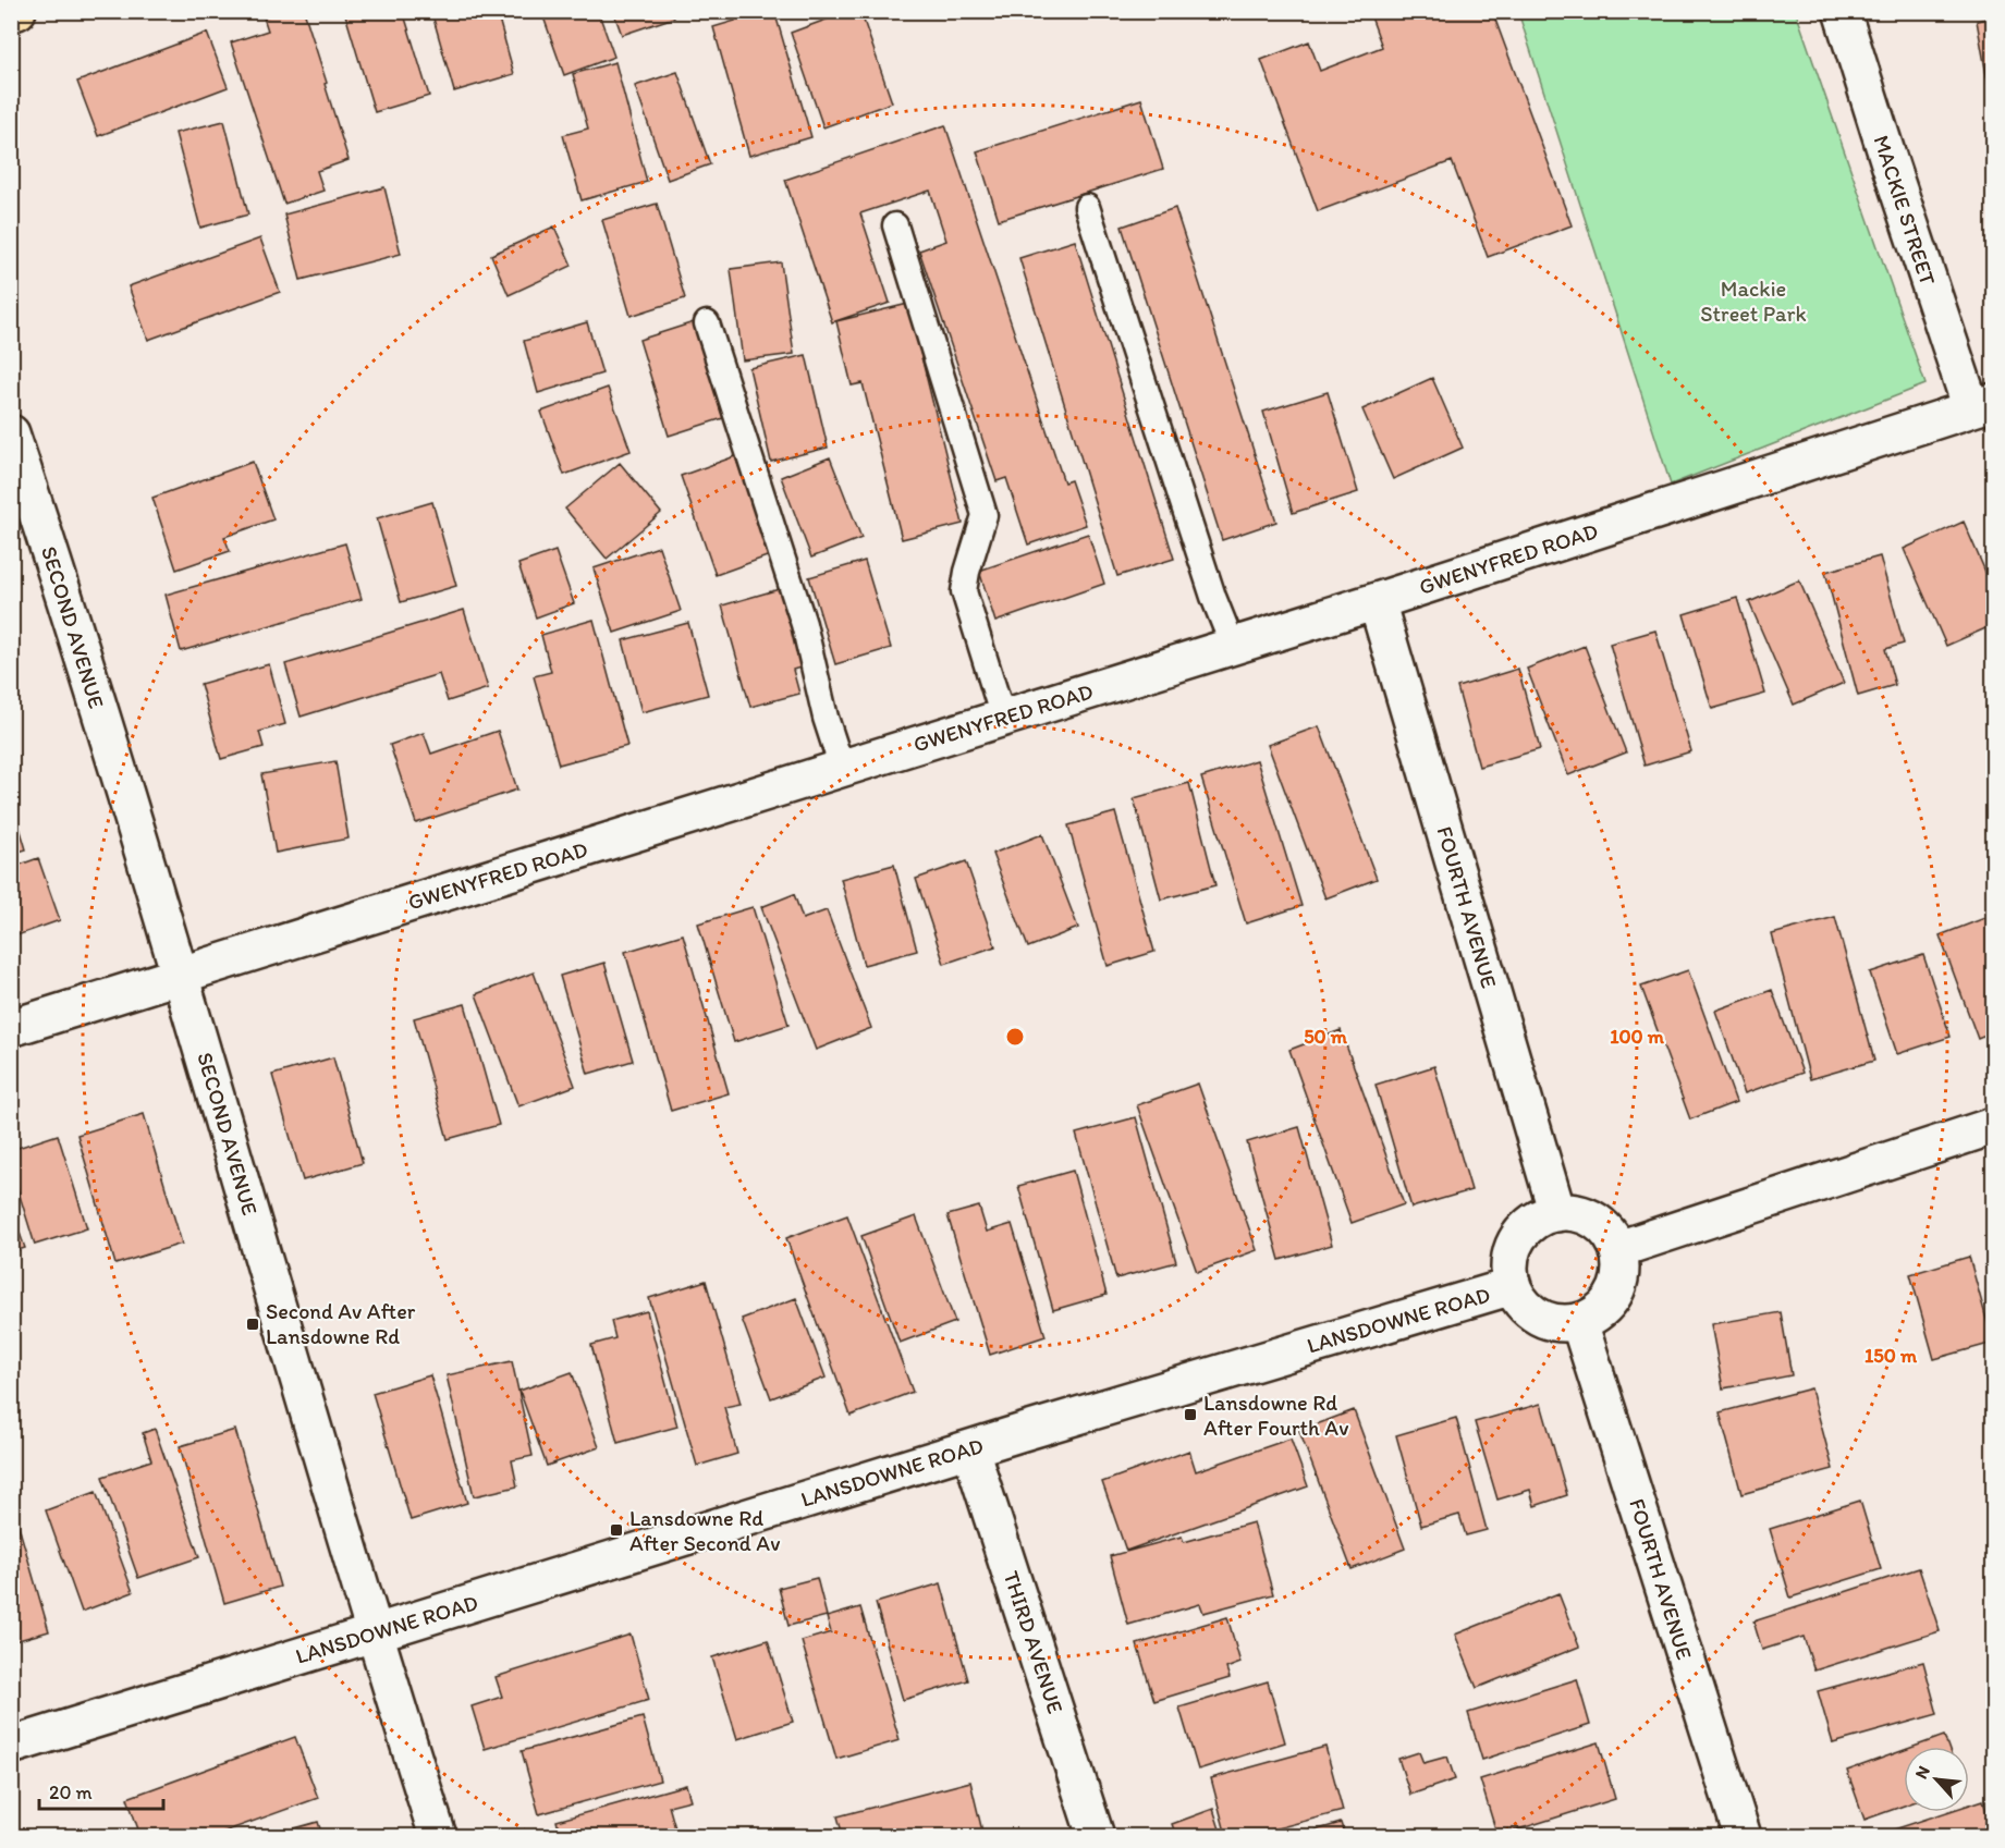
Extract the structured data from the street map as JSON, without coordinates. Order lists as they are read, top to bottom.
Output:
{
  "streets": {
    "street": [
      "MACKIE STREET",
      "GWENYFRED ROAD",
      "SECOND AVENUE",
      "FOURTH AVENUE",
      "LANSDOWNE ROAD",
      "THIRD AVENUE"
    ]
  },
  "crossings": [
    ["MACKIE STREET", "GWENYFRED ROAD"],
    ["GWENYFRED ROAD", "SECOND AVENUE"],
    ["GWENYFRED ROAD", "FOURTH AVENUE"],
    ["SECOND AVENUE", "LANSDOWNE ROAD"],
    ["FOURTH AVENUE", "LANSDOWNE ROAD"],
    ["LANSDOWNE ROAD", "THIRD AVENUE"]
  ],
  "parks": ["Mackie Street Park"],
  "places": {
    "transit": ["Second Av After Lansdowne Rd", "Lansdowne Rd After Fourth Av", "Lansdowne Rd After Second Av"]
  },
  "scale_bar": "20 m",
  "north": "top left",
  "rings": ["50 m", "100 m", "150 m"]
}
